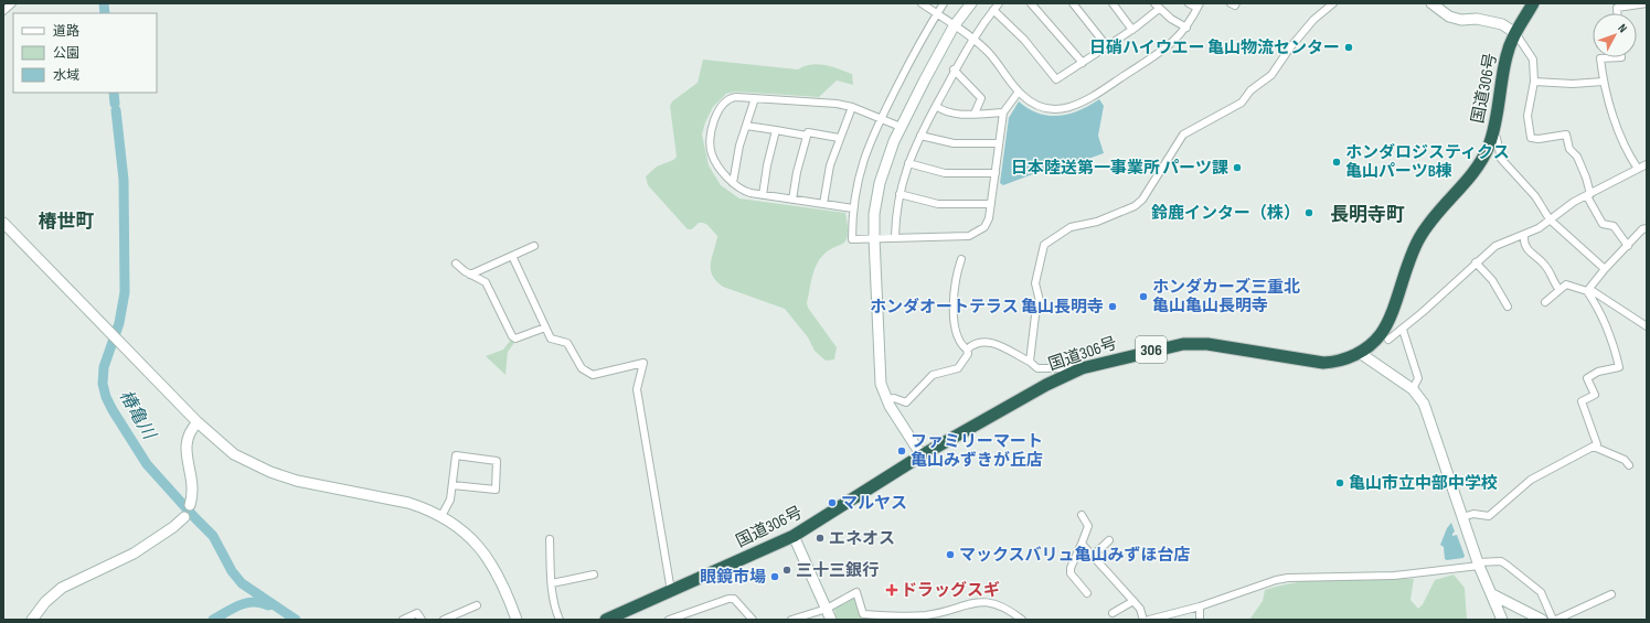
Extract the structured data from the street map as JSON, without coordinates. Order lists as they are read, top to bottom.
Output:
{
  "streets": {
    "highway": ["国道306号", "306"]
  },
  "districts": ["長明寺町", "椿世町"],
  "water": ["椿亀川"],
  "places": {
    "other": [
      "日硝ハイウエー 亀山物流センター",
      "ホンダロジスティクス 亀山パーツB棟",
      "日本陸送第一事業所 パーツ課",
      "鈴鹿インター（株）",
      "ホンダカーズ三重北 亀山亀山長明寺",
      "ホンダオートテラス 亀山長明寺",
      "ファミリーマート 亀山みずきが丘店",
      "亀山市立中部中学校",
      "マルヤス",
      "エネオス",
      "マックスバリュ亀山みずほ台店",
      "三十三銀行",
      "眼鏡市場"
    ],
    "health": ["ドラッグスギ"]
  },
  "legend": ["道路", "公園", "水域"],
  "north": "top right"
}
